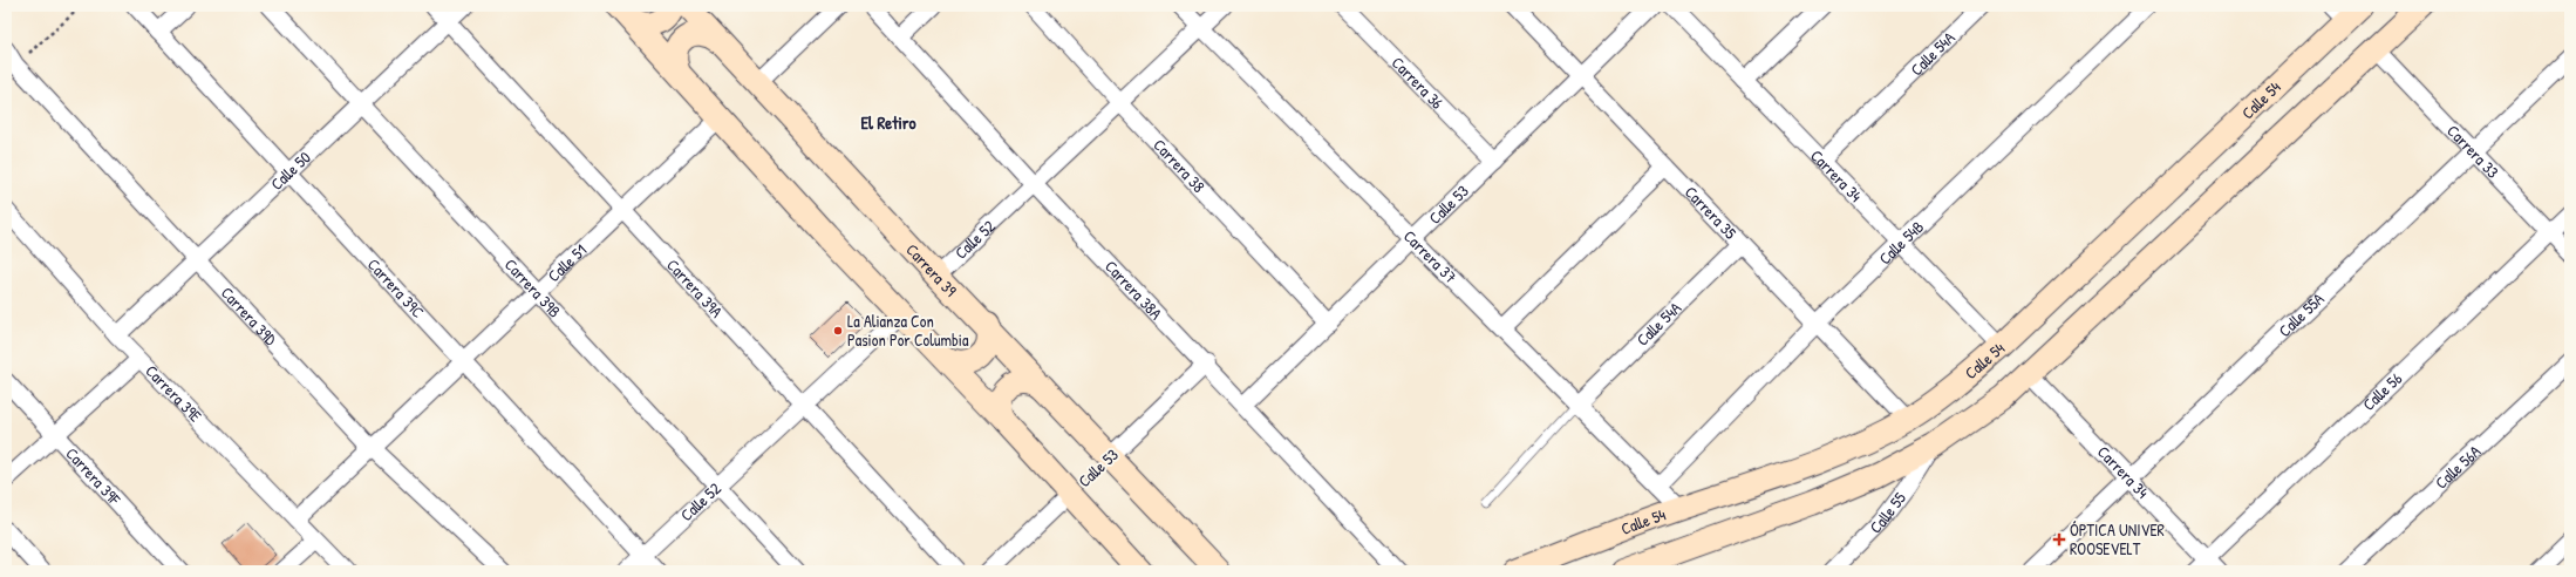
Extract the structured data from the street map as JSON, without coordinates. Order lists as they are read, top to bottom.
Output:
{
  "streets": {
    "main road": ["Calle 54", "Carrera 39"],
    "street": [
      "Calle 54A",
      "Carrera 36",
      "Carrera 33",
      "Carrera 38",
      "Calle 50",
      "Carrera 34",
      "Calle 53",
      "Carrera 35",
      "Calle 52",
      "Calle 54B",
      "Carrera 37",
      "Calle 51",
      "Carrera 39C",
      "Carrera 39B",
      "Carrera 39A",
      "Carrera 38A",
      "Carrera 39D",
      "Calle 55A",
      "Calle 56",
      "Carrera 39E",
      "Calle 56A",
      "Carrera 39F",
      "Calle 55"
    ]
  },
  "crossings": [
    ["Calle 54A", "Carrera 34"],
    ["Calle 54A", "Carrera 35"],
    ["Calle 54A", "Carrera 37"],
    ["Carrera 36", "Calle 53"],
    ["Calle 54", "Carrera 34"],
    ["Calle 54", "Carrera 35"],
    ["Calle 54", "Carrera 37"],
    ["Carrera 33", "Calle 55A"],
    ["Carrera 33", "Calle 56"],
    ["Carrera 38", "Calle 53"],
    ["Carrera 38", "Calle 52"],
    ["Calle 50", "Carrera 39C"],
    ["Calle 50", "Carrera 39B"],
    ["Calle 50", "Carrera 39A"],
    ["Calle 50", "Carrera 39D"],
    ["Calle 50", "Carrera 39E"],
    ["Carrera 34", "Calle 54B"],
    ["Carrera 34", "Calle 55A"],
    ["Carrera 34", "Calle 56"],
    ["Calle 53", "Carrera 35"],
    ["Calle 53", "Carrera 37"],
    ["Calle 53", "Carrera 39"],
    ["Calle 53", "Carrera 38A"],
    ["Carrera 35", "Calle 54B"],
    ["Calle 52", "Carrera 37"],
    ["Calle 52", "Carrera 39"],
    ["Calle 52", "Carrera 39C"],
    ["Calle 52", "Carrera 39B"],
    ["Calle 52", "Carrera 39A"],
    ["Calle 52", "Carrera 38A"],
    ["Calle 54B", "Carrera 37"],
    ["Calle 51", "Carrera 39C"],
    ["Calle 51", "Carrera 39B"],
    ["Calle 51", "Carrera 39A"],
    ["Calle 51", "Carrera 39D"],
    ["Calle 51", "Carrera 39E"]
  ],
  "districts": ["El Retiro"],
  "places": {
    "other": ["La Alianza Con Pasion Por Columbia"],
    "health": ["ÓPTICA UNIVER ROOSEVELT"]
  }
}
